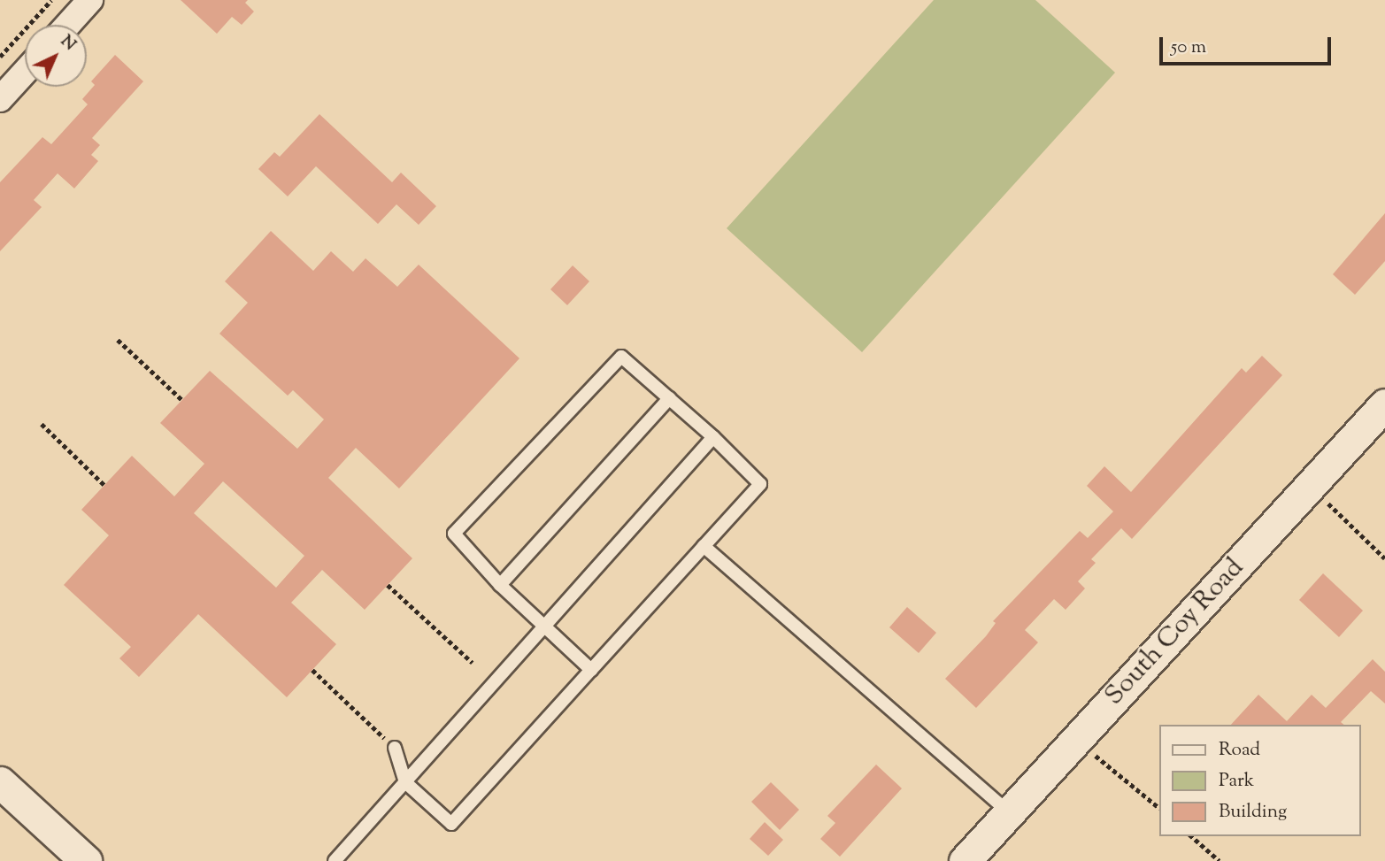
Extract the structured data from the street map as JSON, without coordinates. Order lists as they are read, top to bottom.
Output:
{
  "streets": {
    "street": ["South Coy Road"]
  },
  "legend": ["Road", "Park", "Building"],
  "scale_bar": "50 m",
  "north": "top right"
}
